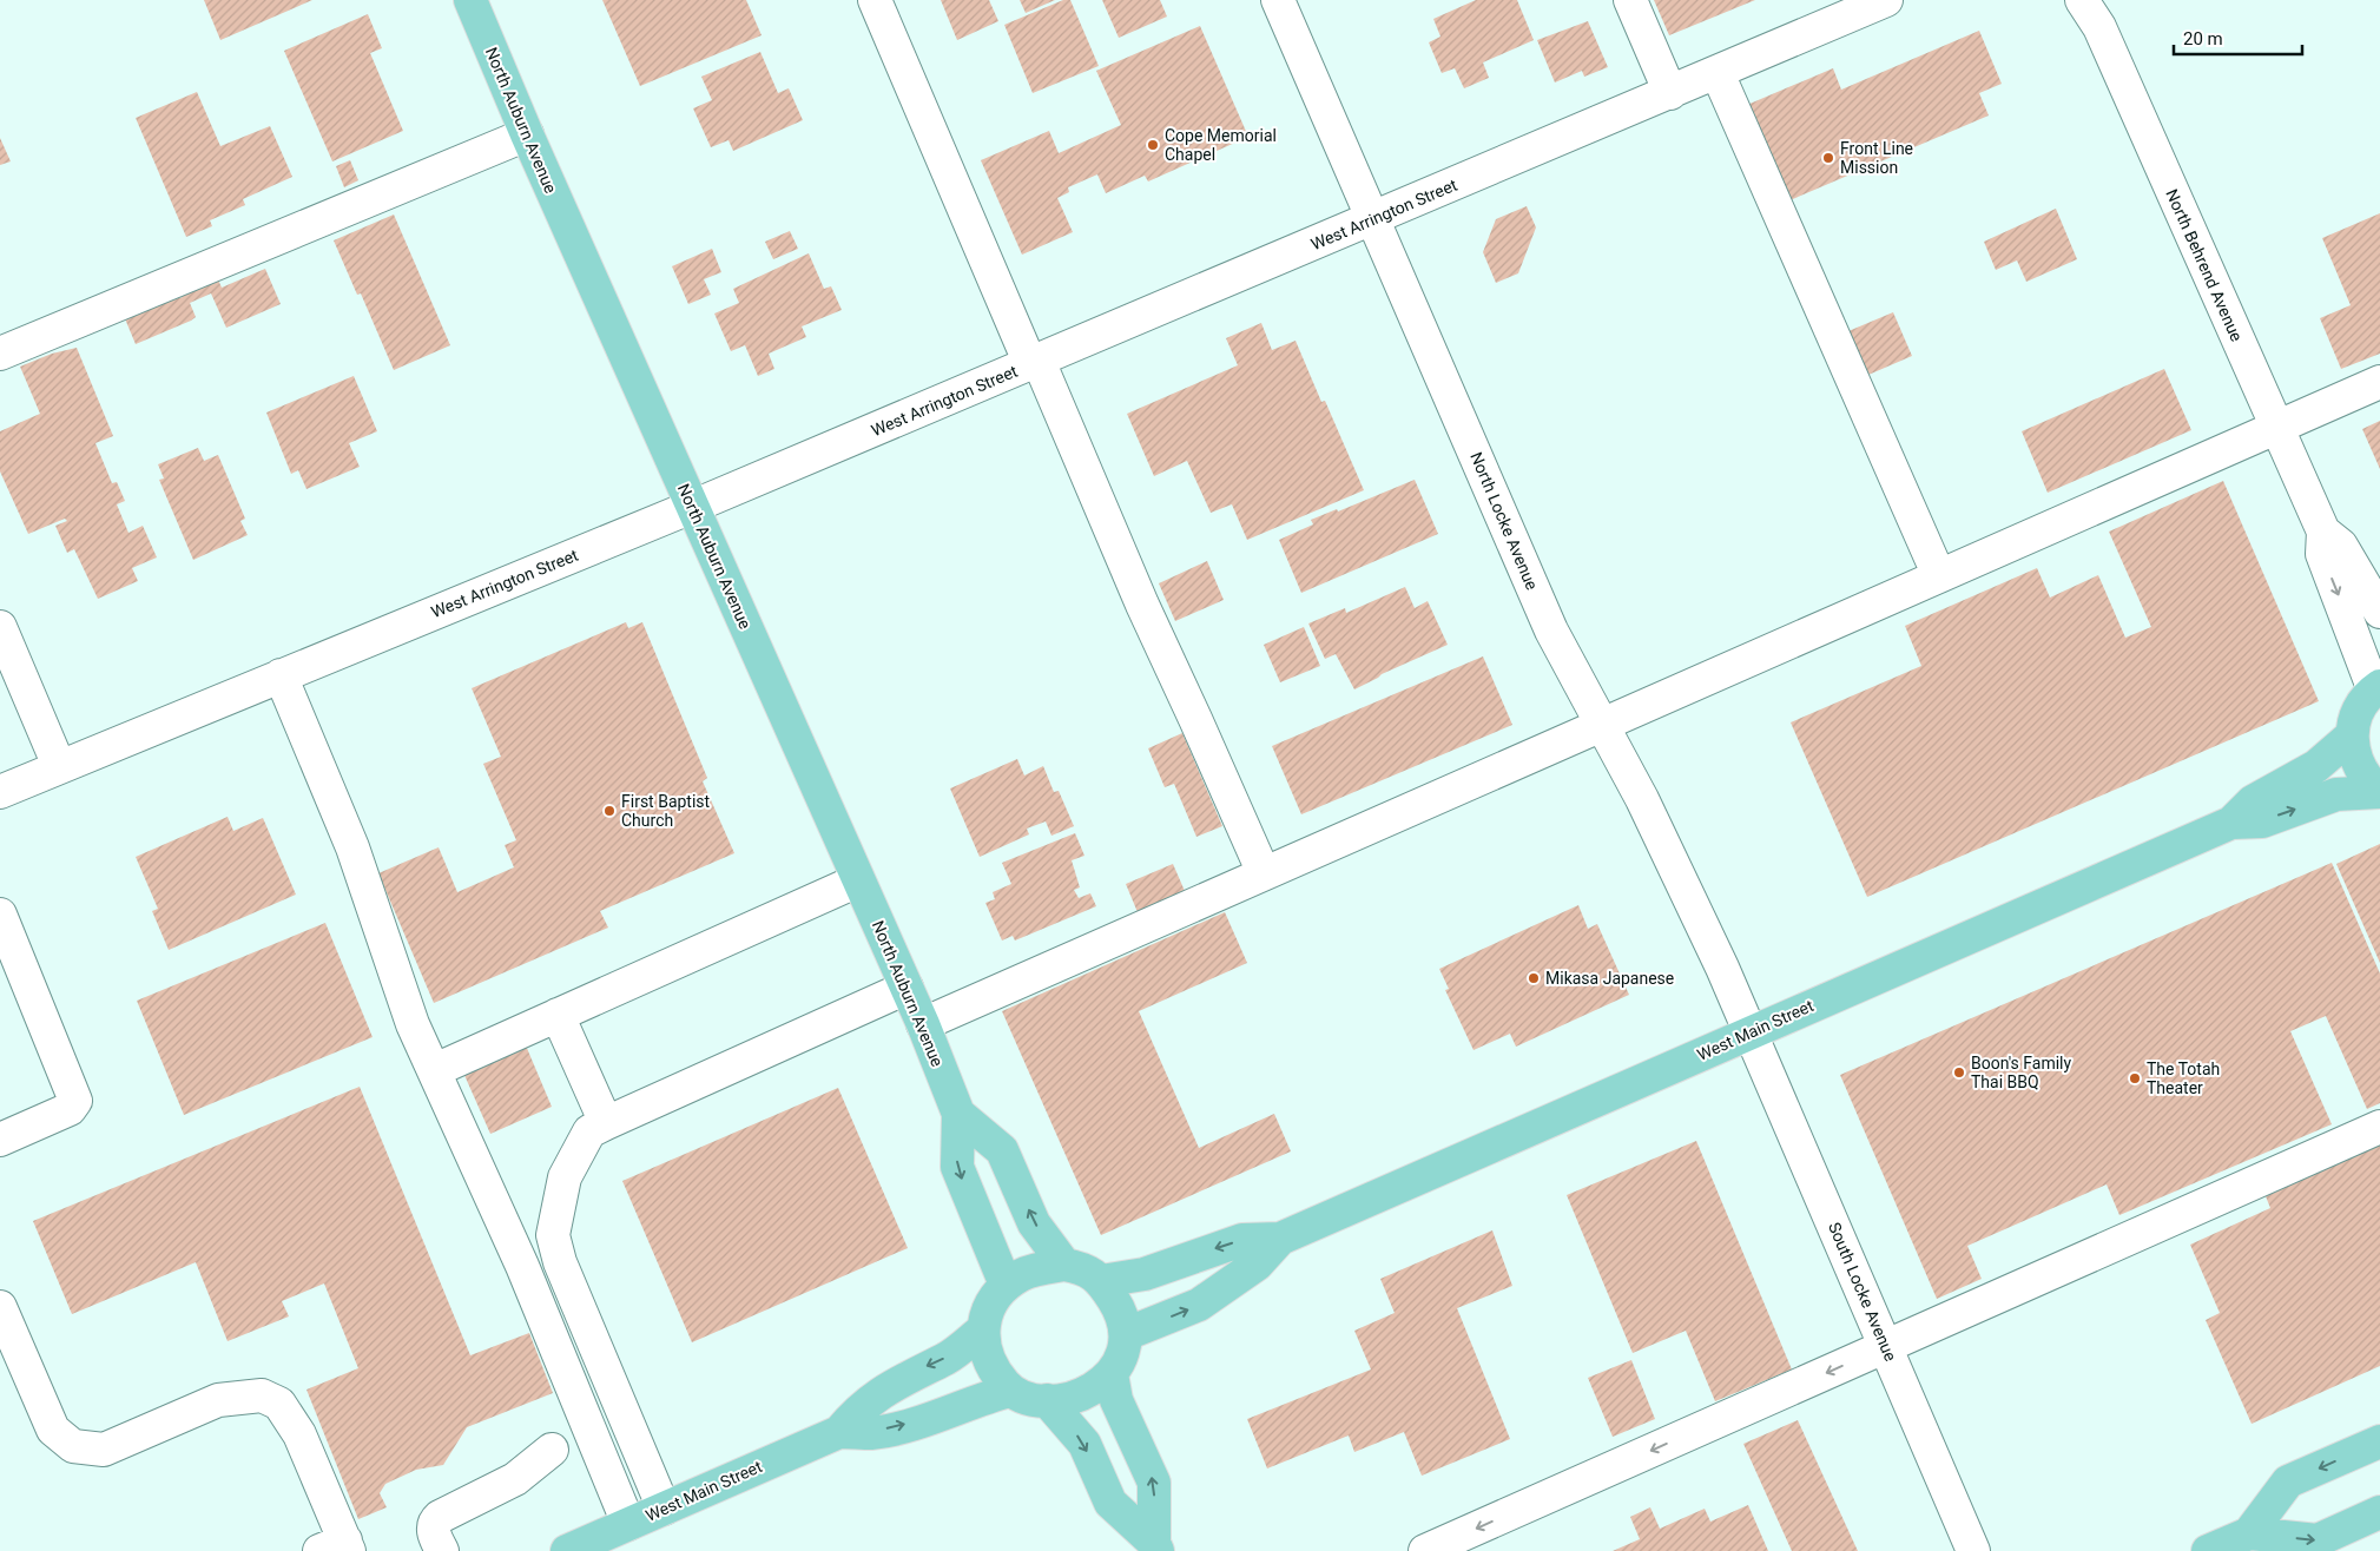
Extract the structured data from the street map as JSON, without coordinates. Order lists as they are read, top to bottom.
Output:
{
  "streets": {
    "main road": ["North Auburn Avenue", "West Main Street"],
    "street": [
      "West Arrington Street",
      "North Behrend Avenue",
      "North Locke Avenue",
      "South Locke Avenue"
    ]
  },
  "crossings": [
    ["North Auburn Avenue", "West Arrington Street"],
    ["North Auburn Avenue", "West Main Street"],
    ["West Arrington Street", "North Locke Avenue"],
    ["North Locke Avenue", "West Main Street"],
    ["North Locke Avenue", "South Locke Avenue"],
    ["West Main Street", "South Locke Avenue"]
  ],
  "places": [
    "Cope Memorial Chapel",
    "Front Line Mission",
    "First Baptist Church",
    "Mikasa Japanese",
    "Boon's Family Thai BBQ",
    "The Totah Theater"
  ],
  "scale_bar": "20 m"
}
